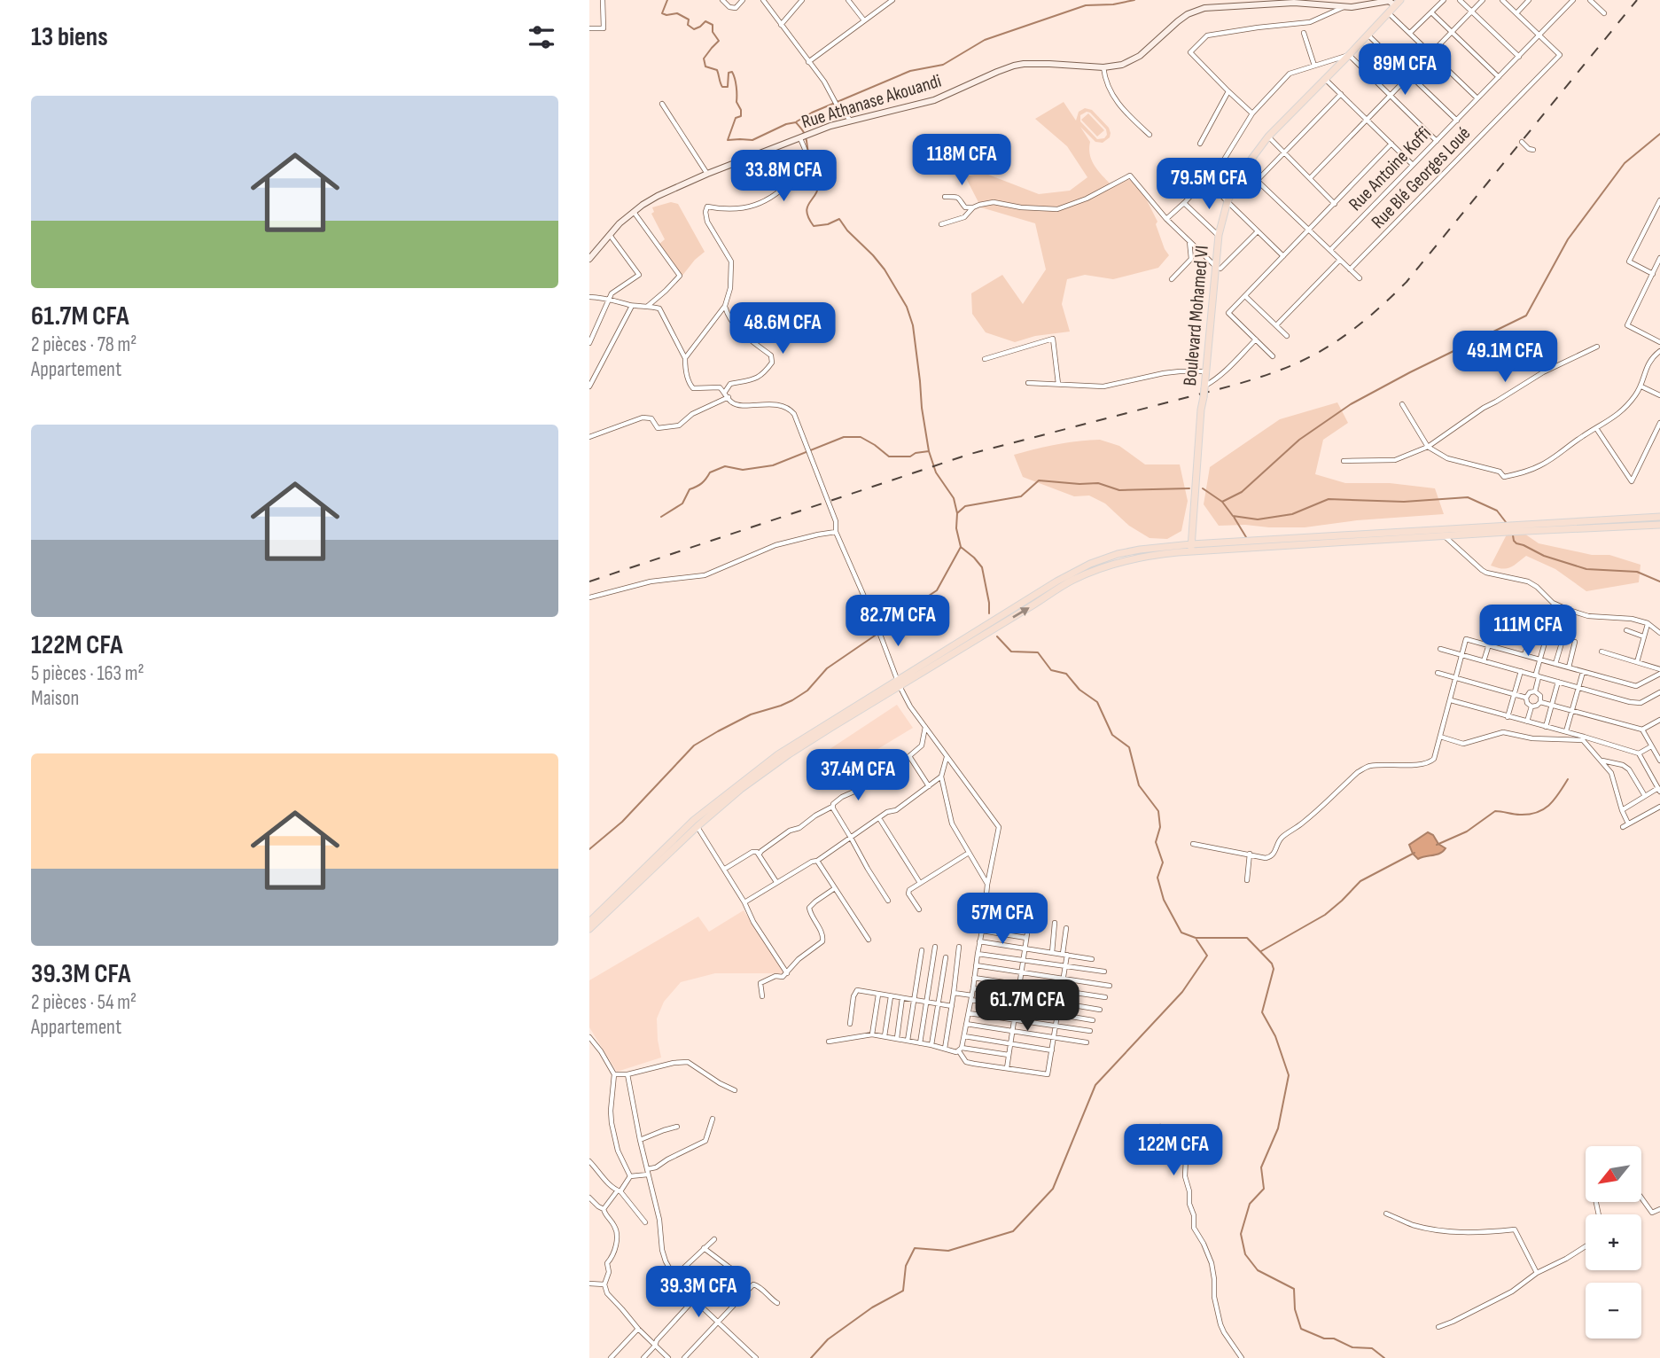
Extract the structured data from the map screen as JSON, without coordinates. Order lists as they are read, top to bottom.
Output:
{
  "streets": {
    "main road": ["Boulevard Mohamed VI"],
    "street": ["Rue Athanase Akouandi", "Rue Antoine Koffi", "Rue Blé Georges Loué"]
  },
  "crossings": [
    ["Rue Athanase Akouandi", "Boulevard Mohamed VI"],
    ["Rue Antoine Koffi", "Rue Blé Georges Loué"]
  ],
  "north": "bottom left",
  "page": {
    "heading": "13 biens",
    "price": [
      "89M CFA",
      "118M CFA",
      "33.8M CFA",
      "79.5M CFA",
      "48.6M CFA",
      "49.1M CFA",
      "82.7M CFA",
      "111M CFA",
      "37.4M CFA",
      "57M CFA",
      "61.7M CFA",
      "122M CFA",
      "39.3M CFA"
    ],
    "list": [
      {
        "name": "61.7M CFA",
        "note": "2 pièces · 78 m² · Appartement"
      },
      {
        "name": "122M CFA",
        "note": "5 pièces · 163 m² · Maison"
      },
      {
        "name": "39.3M CFA",
        "note": "2 pièces · 54 m² · Appartement"
      }
    ],
    "map_buttons": ["+", "−"]
  }
}
